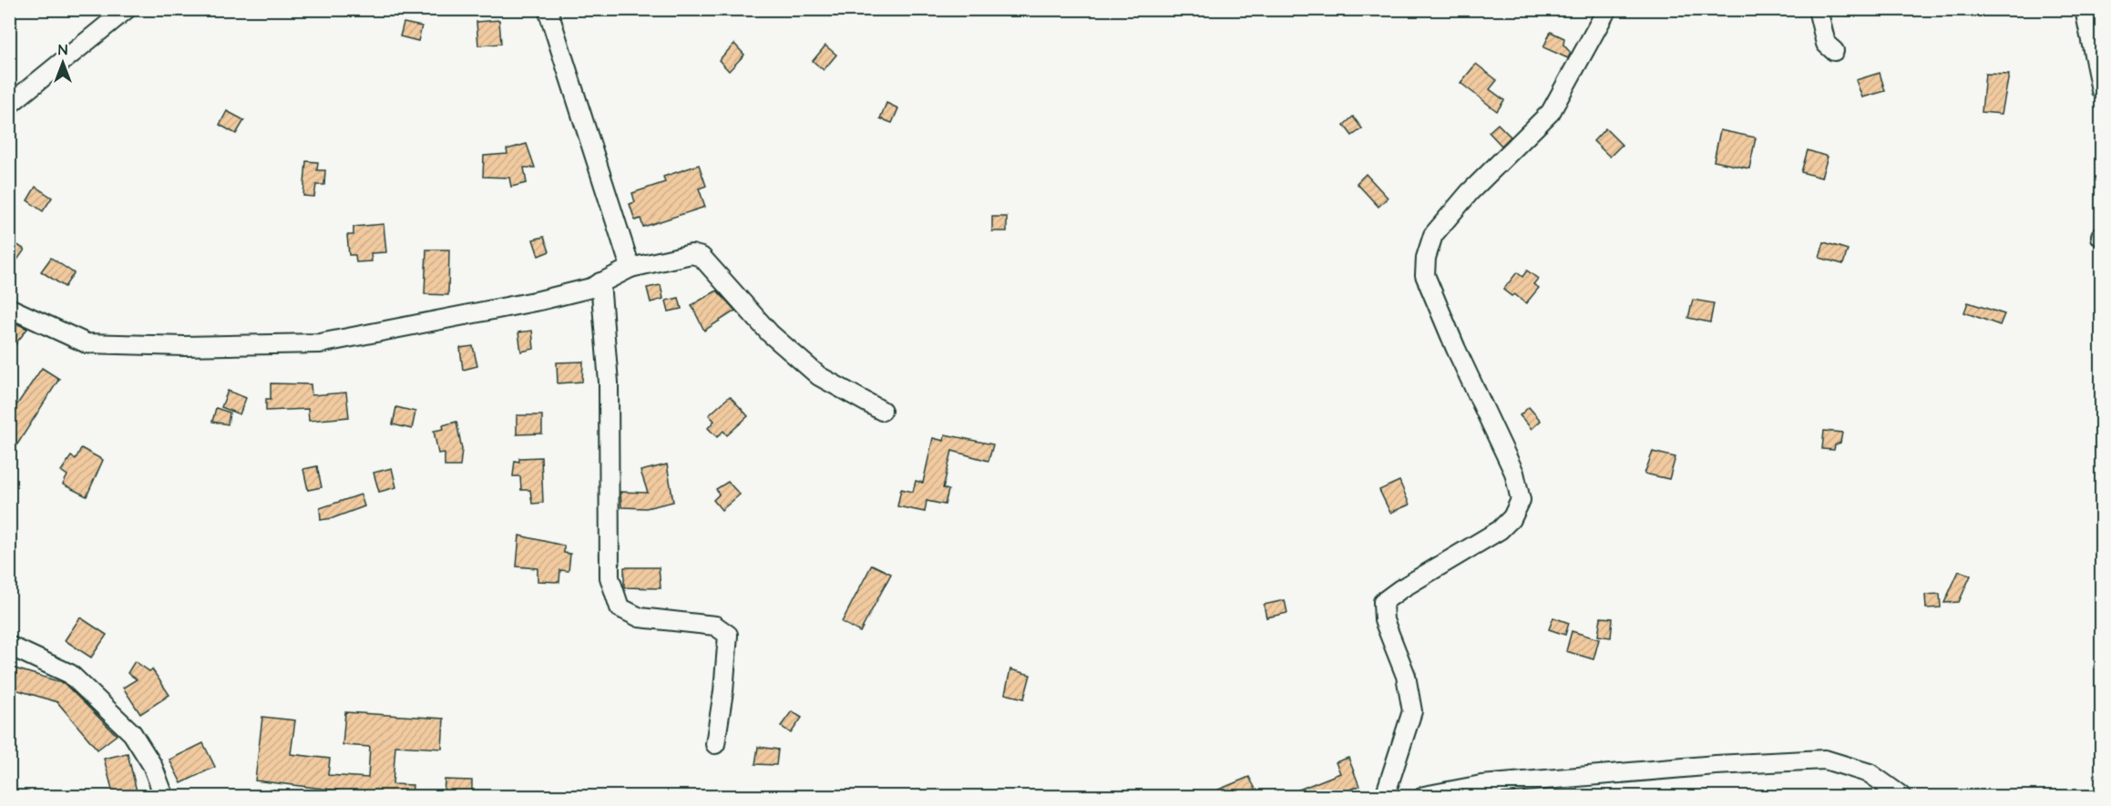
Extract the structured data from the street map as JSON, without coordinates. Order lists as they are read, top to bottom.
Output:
{
  "north": "top"
}
